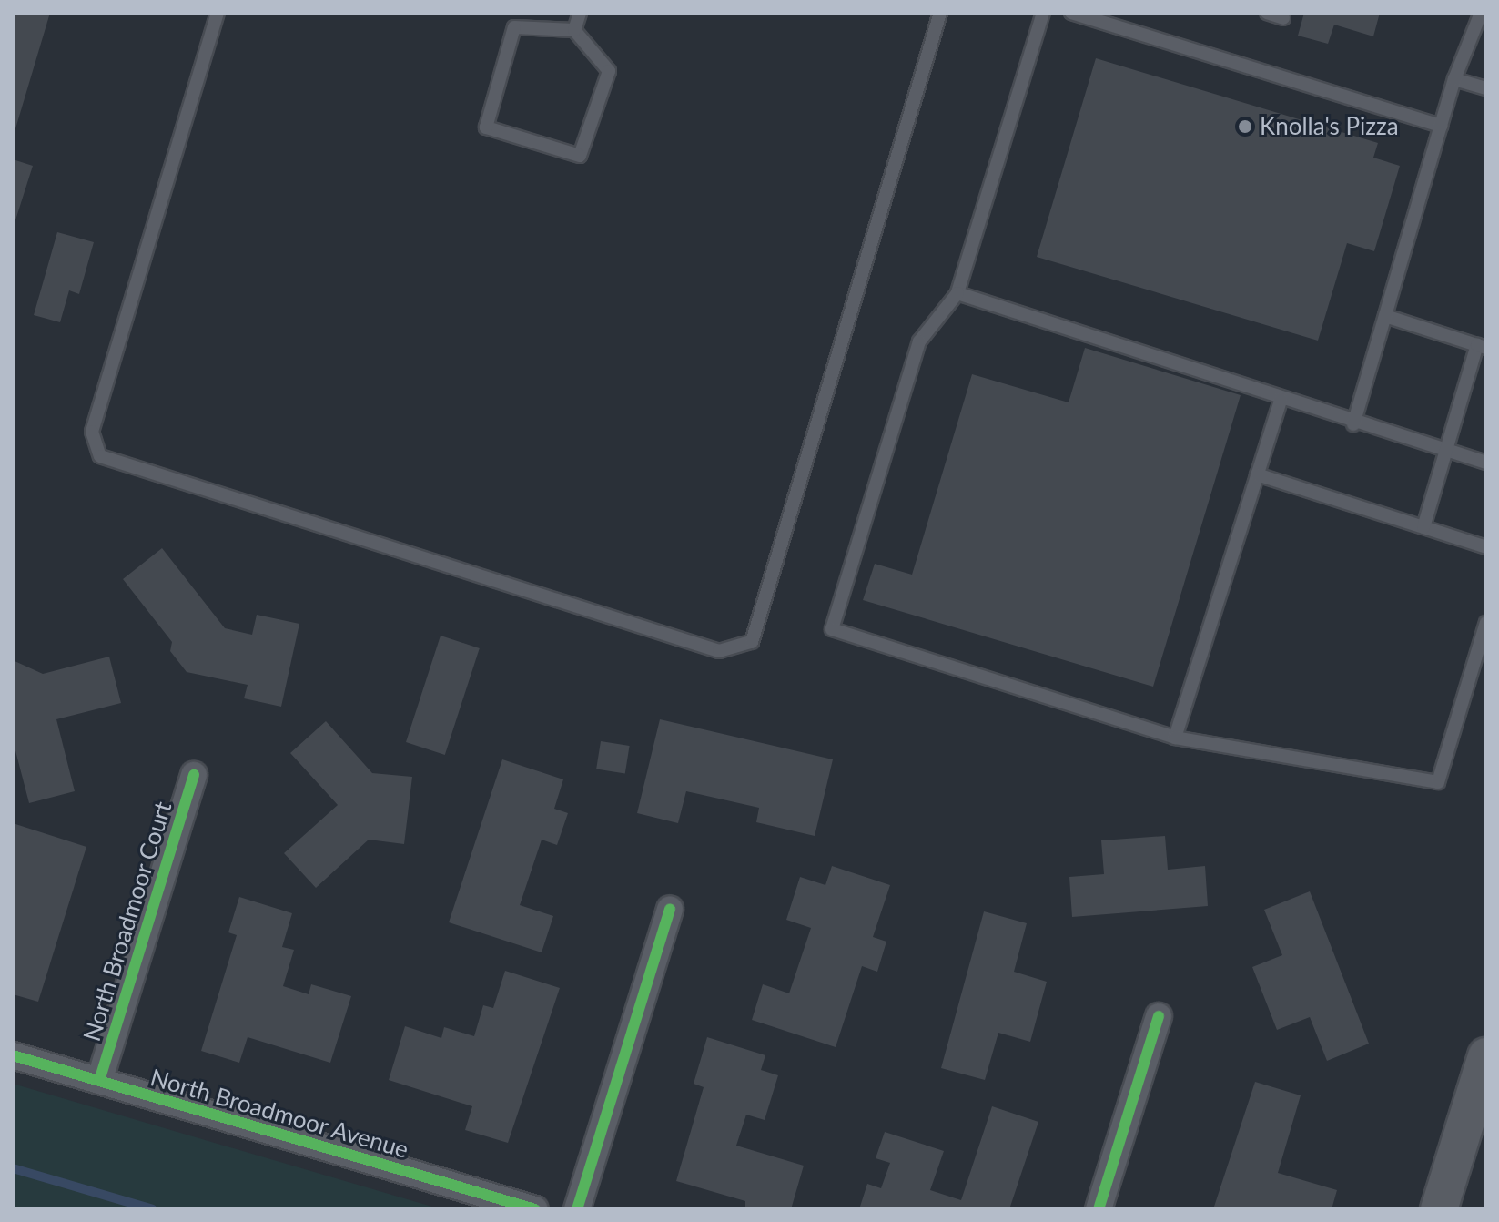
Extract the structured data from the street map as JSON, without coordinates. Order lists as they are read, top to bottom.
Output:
{
  "streets": {
    "street": ["North Broadmoor Court", "North Broadmoor Avenue"]
  },
  "crossings": [
    ["North Broadmoor Court", "North Broadmoor Avenue"]
  ],
  "places": ["Knolla's Pizza"]
}
